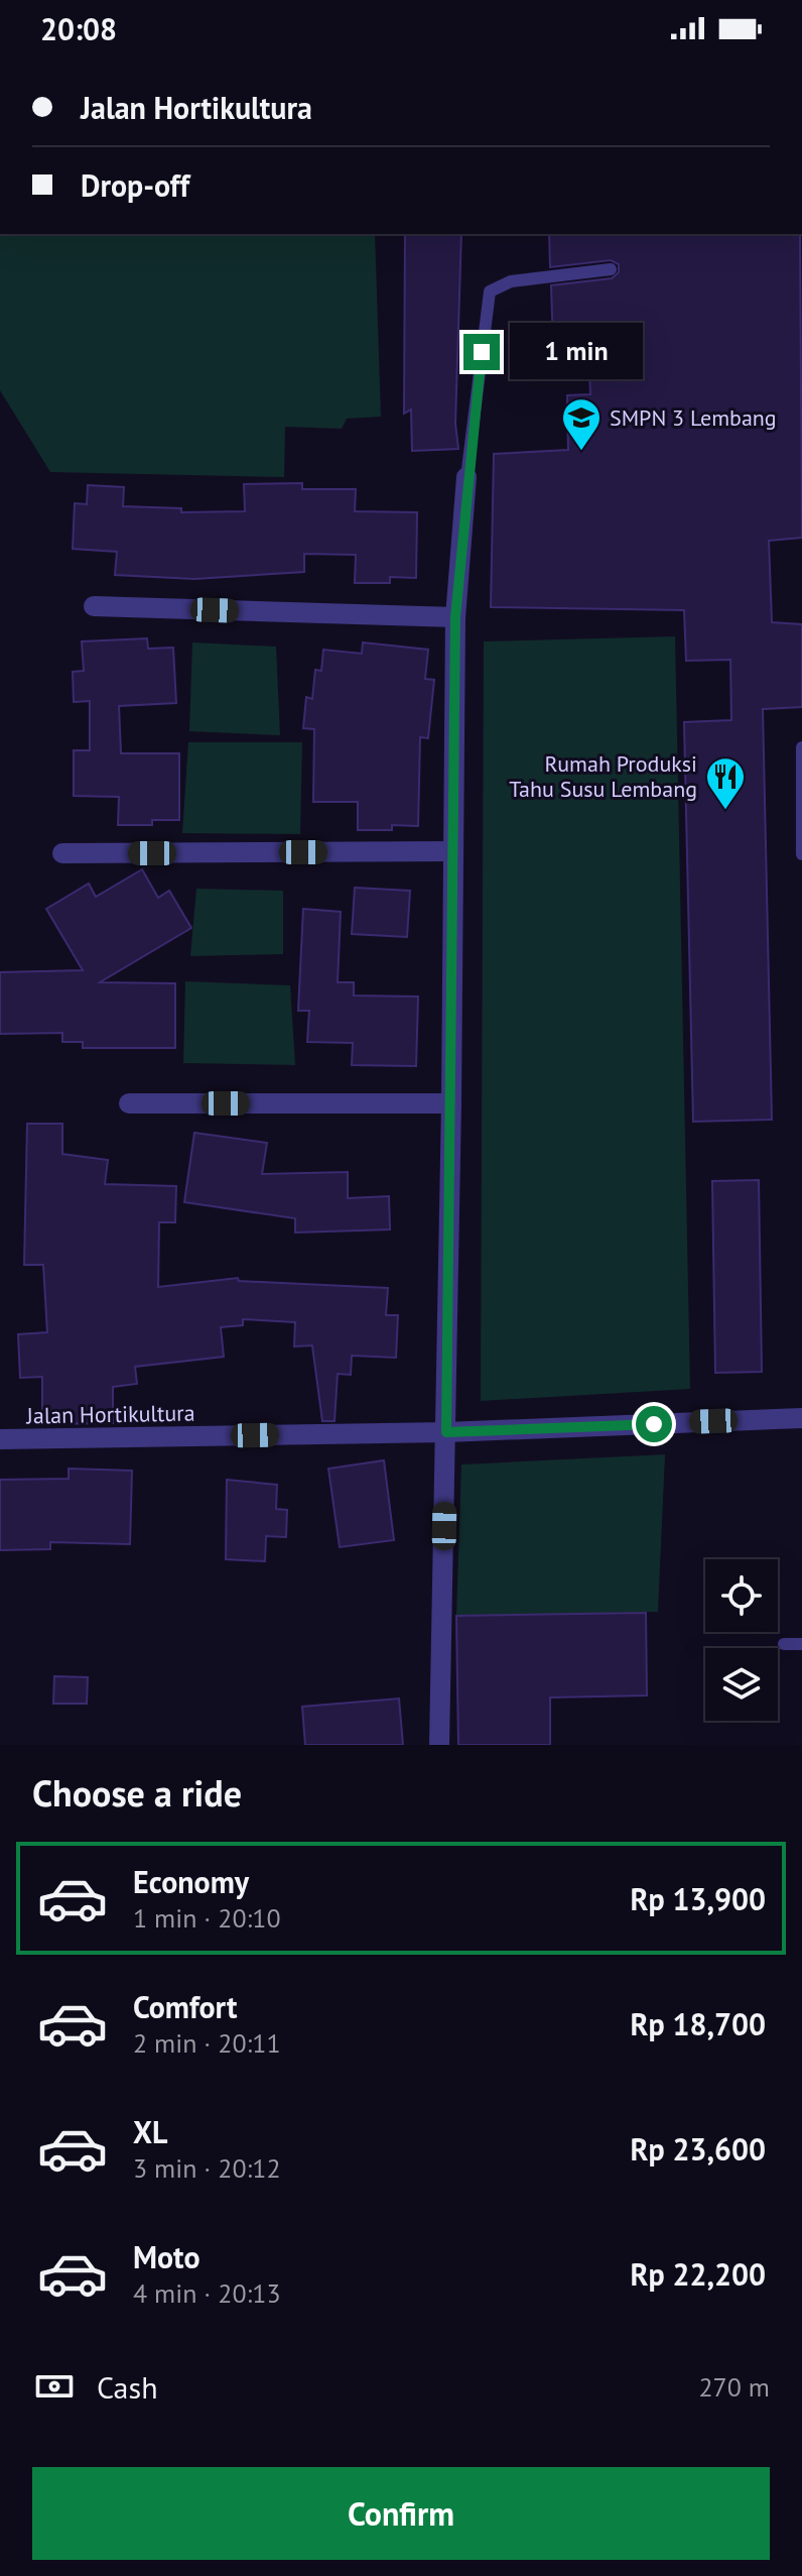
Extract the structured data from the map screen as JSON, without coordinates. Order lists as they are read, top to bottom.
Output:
{
  "streets": {
    "street": ["Jalan Hortikultura"]
  },
  "places": {
    "school or university": ["SMPN 3 Lembang"],
    "restaurant": ["Rumah Produksi Tahu Susu Lembang"]
  },
  "page": {
    "status": "20:08",
    "banner": ["Jalan Hortikultura", "Drop-off"],
    "bubble": "1 min",
    "heading": "Choose a ride",
    "list": [
      {
        "name": "Economy",
        "note": "1 min · 20:10",
        "value": "Rp 13,900"
      },
      {
        "name": "Comfort",
        "note": "2 min · 20:11",
        "value": "Rp 18,700"
      },
      {
        "name": "XL",
        "note": "3 min · 20:12",
        "value": "Rp 23,600"
      },
      {
        "name": "Moto",
        "note": "4 min · 20:13",
        "value": "Rp 22,200"
      }
    ],
    "pay": ["Cash", "270 m"],
    "buttons": "Confirm"
  }
}
